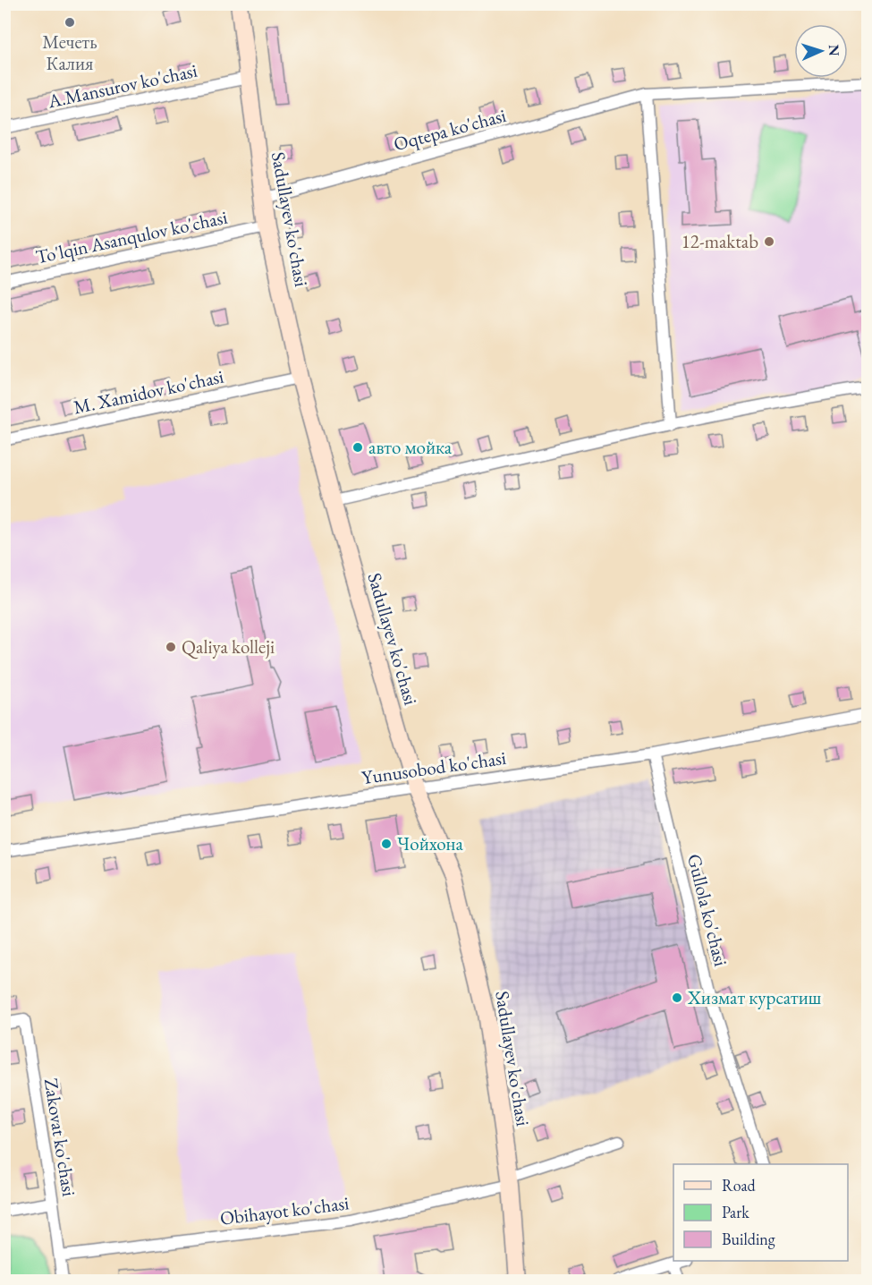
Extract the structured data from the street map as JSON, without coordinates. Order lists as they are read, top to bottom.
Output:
{
  "streets": {
    "main road": ["Sadullayev ko'chasi"],
    "street": [
      "A.Mansurov ko'chasi",
      "Oqtepa ko'chasi",
      "To'lqin Asanqulov ko'chasi",
      "M. Xamidov ko'chasi",
      "Yunusobod ko'chasi",
      "Gullola ko'chasi",
      "Zakovat ko'chasi",
      "Obihayot ko'chasi"
    ]
  },
  "crossings": [
    ["A.Mansurov ko'chasi", "Sadullayev ko'chasi"],
    ["Oqtepa ko'chasi", "Sadullayev ko'chasi"],
    ["Sadullayev ko'chasi", "To'lqin Asanqulov ko'chasi"],
    ["Sadullayev ko'chasi", "M. Xamidov ko'chasi"],
    ["Sadullayev ko'chasi", "Yunusobod ko'chasi"],
    ["Sadullayev ko'chasi", "Obihayot ko'chasi"],
    ["Yunusobod ko'chasi", "Gullola ko'chasi"],
    ["Zakovat ko'chasi", "Obihayot ko'chasi"]
  ],
  "places": [
    "Мечеть Калия",
    "12-maktab",
    "авто мойка",
    "Qaliya kolleji",
    "Чойхона",
    "Хизмат курсатиш"
  ],
  "legend": ["Road", "Park", "Building"],
  "north": "right"
}
